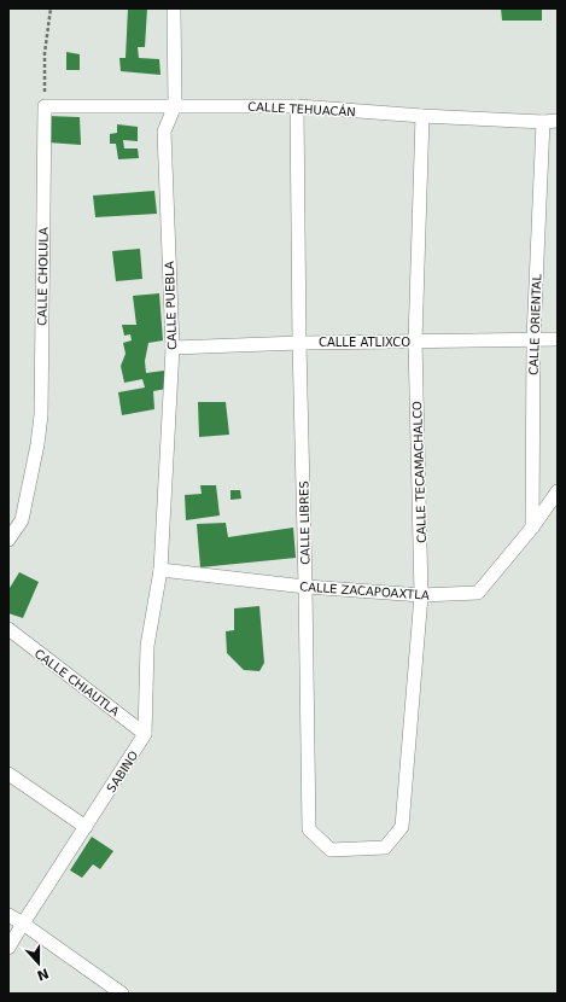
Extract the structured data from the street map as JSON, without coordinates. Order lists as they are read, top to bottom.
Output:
{
  "streets": {
    "street": [
      "CALLE TEHUACÁN",
      "CALLE CHOLULA",
      "CALLE PUEBLA",
      "CALLE ORIENTAL",
      "CALLE ATLIXCO",
      "CALLE TECAMACHALCO",
      "CALLE LIBRES",
      "CALLE ZACAPOAXTLA",
      "CALLE CHIAUTLA",
      "SABINO"
    ]
  },
  "crossings": [
    ["CALLE TEHUACÁN", "CALLE CHOLULA"],
    ["CALLE TEHUACÁN", "CALLE PUEBLA"],
    ["CALLE TEHUACÁN", "CALLE ORIENTAL"],
    ["CALLE TEHUACÁN", "CALLE TECAMACHALCO"],
    ["CALLE TEHUACÁN", "CALLE LIBRES"],
    ["CALLE PUEBLA", "CALLE ATLIXCO"],
    ["CALLE PUEBLA", "CALLE ZACAPOAXTLA"],
    ["CALLE ORIENTAL", "CALLE ATLIXCO"],
    ["CALLE ORIENTAL", "CALLE ZACAPOAXTLA"],
    ["CALLE ATLIXCO", "CALLE TECAMACHALCO"],
    ["CALLE ATLIXCO", "CALLE LIBRES"],
    ["CALLE TECAMACHALCO", "CALLE LIBRES"],
    ["CALLE TECAMACHALCO", "CALLE ZACAPOAXTLA"],
    ["CALLE LIBRES", "CALLE ZACAPOAXTLA"],
    ["CALLE CHIAUTLA", "SABINO"]
  ],
  "north": "bottom"
}
